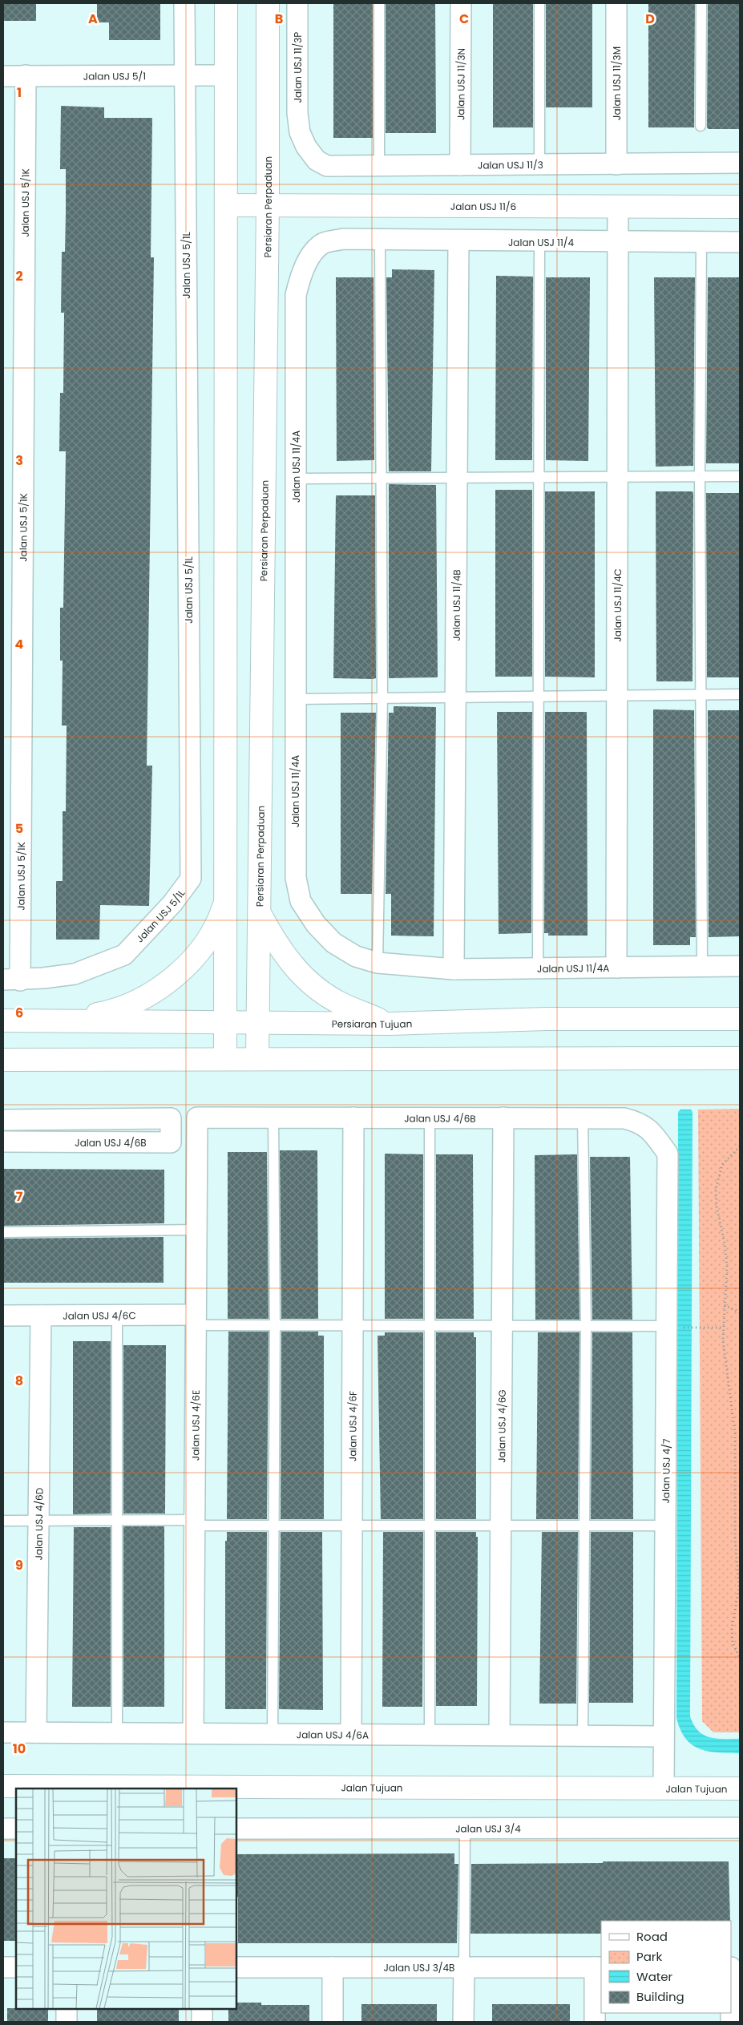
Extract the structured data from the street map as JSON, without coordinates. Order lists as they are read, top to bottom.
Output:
{
  "streets": {
    "main road": [
      "Persiaran Perpaduan",
      "Jalan USJ 11/6",
      "Persiaran Tujuan",
      "Jalan Tujuan"
    ],
    "street": [
      "Jalan USJ 11/3P",
      "Jalan USJ 5/1",
      "Jalan USJ 11/3M",
      "Jalan USJ 11/3N",
      "Jalan USJ 11/3",
      "Jalan USJ 5/1K",
      "Jalan USJ 11/4",
      "Jalan USJ 5/1L",
      "Jalan USJ 11/4A",
      "Jalan USJ 11/4C",
      "Jalan USJ 11/4B",
      "Jalan USJ 4/6B",
      "Jalan USJ 4/6C",
      "Jalan USJ 4/6E",
      "Jalan USJ 4/6F",
      "Jalan USJ 4/6G",
      "Jalan USJ 4/7",
      "Jalan USJ 4/6D",
      "Jalan USJ 4/6A",
      "Jalan USJ 3/4",
      "Jalan USJ 3/4B"
    ]
  },
  "crossings": [
    ["Jalan USJ 11/3P", "Jalan USJ 11/3"],
    ["Jalan USJ 5/1", "Jalan USJ 5/1K"],
    ["Jalan USJ 5/1", "Jalan USJ 5/1L"],
    ["Jalan USJ 11/3M", "Jalan USJ 11/3"],
    ["Jalan USJ 11/3N", "Jalan USJ 11/3"],
    ["Jalan USJ 5/1K", "Jalan USJ 5/1L"],
    ["Persiaran Perpaduan", "Jalan USJ 11/6"],
    ["Persiaran Perpaduan", "Persiaran Tujuan"],
    ["Jalan USJ 11/6", "Jalan USJ 11/4C"],
    ["Jalan USJ 11/4", "Jalan USJ 11/4A"],
    ["Jalan USJ 11/4", "Jalan USJ 11/4C"],
    ["Jalan USJ 11/4", "Jalan USJ 11/4B"],
    ["Jalan USJ 11/4A", "Jalan USJ 11/4C"],
    ["Jalan USJ 11/4A", "Jalan USJ 11/4B"],
    ["Jalan USJ 4/6B", "Jalan USJ 4/6E"],
    ["Jalan USJ 4/6B", "Jalan USJ 4/6F"],
    ["Jalan USJ 4/6B", "Jalan USJ 4/6G"],
    ["Jalan USJ 4/6B", "Jalan USJ 4/7"],
    ["Jalan USJ 4/6C", "Jalan USJ 4/6E"],
    ["Jalan USJ 4/6C", "Jalan USJ 4/6D"],
    ["Jalan USJ 4/6E", "Jalan USJ 4/6A"],
    ["Jalan USJ 4/6F", "Jalan USJ 4/6A"],
    ["Jalan USJ 4/6G", "Jalan USJ 4/6A"],
    ["Jalan USJ 4/7", "Jalan USJ 4/6A"],
    ["Jalan USJ 4/7", "Jalan Tujuan"],
    ["Jalan USJ 4/6D", "Jalan USJ 4/6A"]
  ],
  "legend": [
    "Road",
    "Park",
    "Water",
    "Building"
  ],
  "grid": {
    "columns": [
      "A",
      "B",
      "C",
      "D"
    ],
    "rows": [
      "1",
      "2",
      "3",
      "4",
      "5",
      "6",
      "7",
      "8",
      "9",
      "10"
    ]
  }
}
